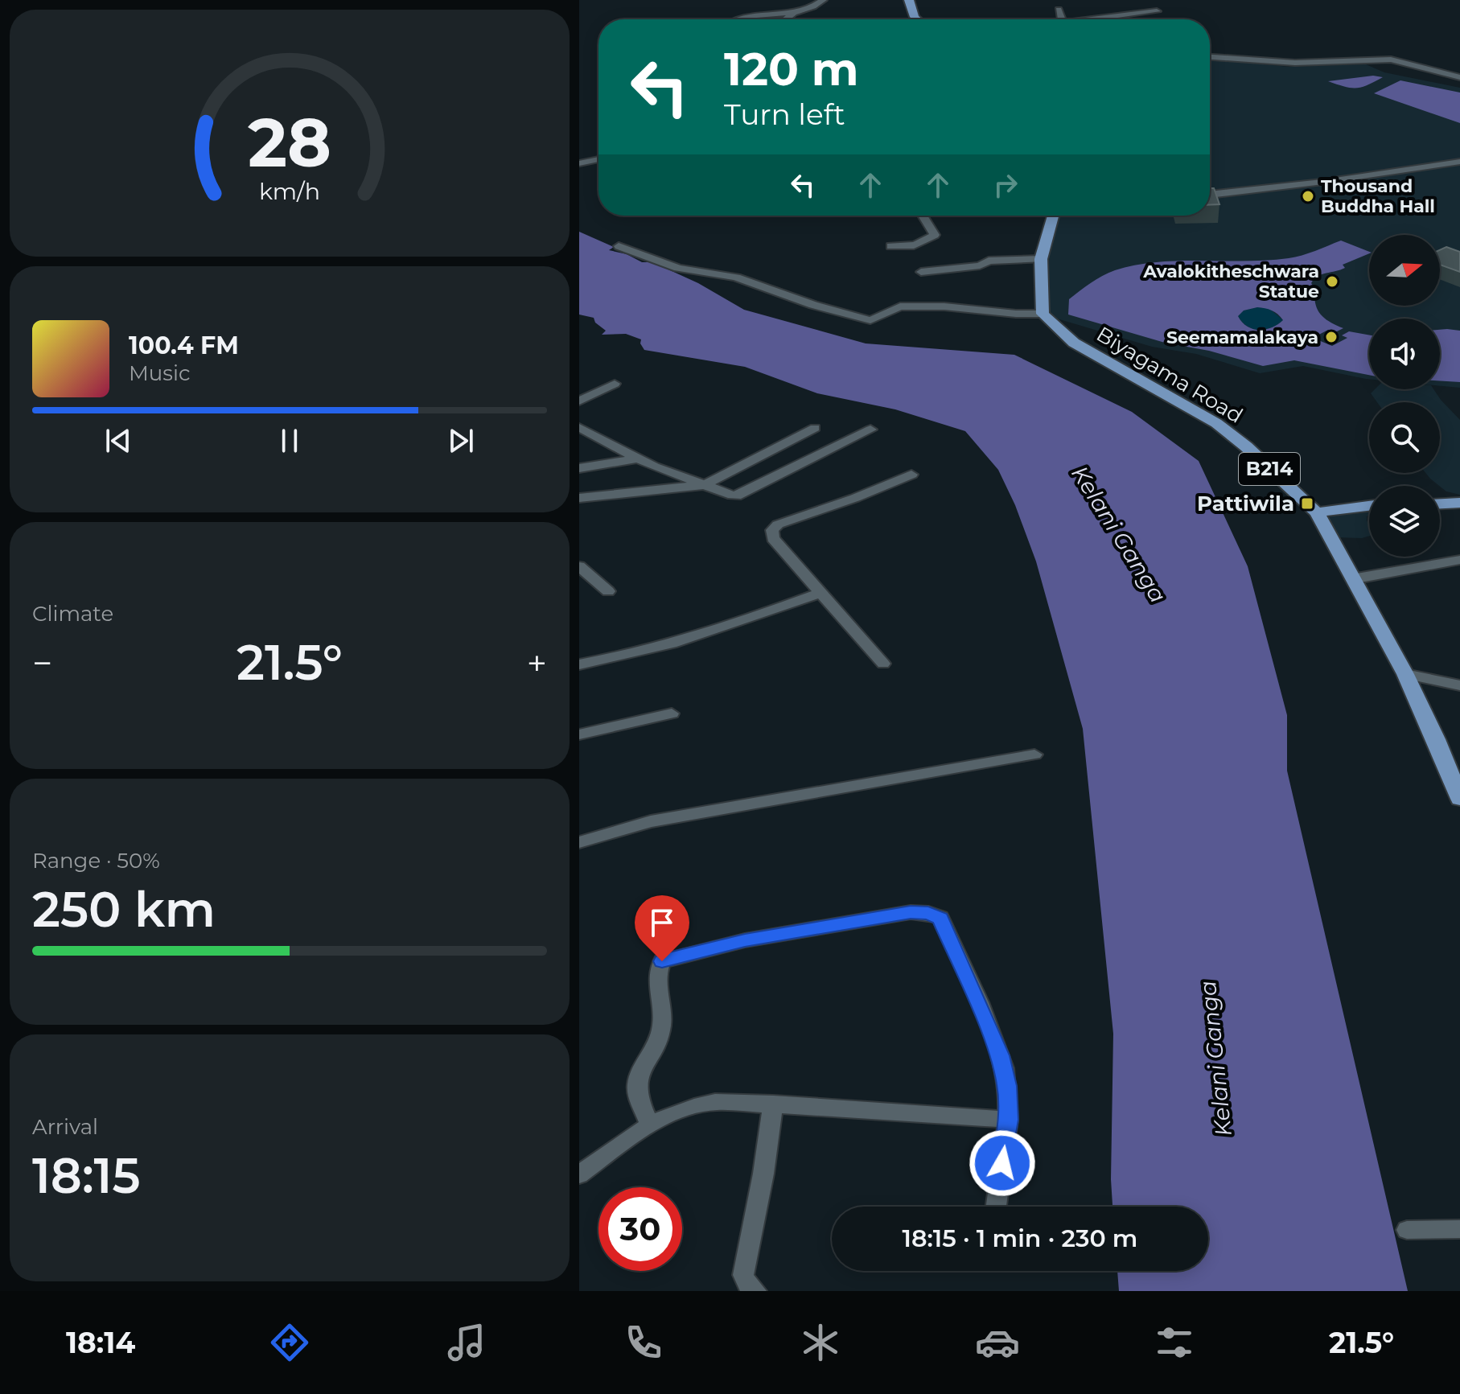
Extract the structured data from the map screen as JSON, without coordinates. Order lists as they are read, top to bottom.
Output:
{
  "streets": {
    "main road": ["Biyagama Road", "B214"]
  },
  "water": ["Kelani Ganga"],
  "places": {
    "other": ["Thousand Buddha Hall", "Avalokitheschwara Statue", "Seemamalakaya"],
    "transit": ["Pattiwila"]
  },
  "north": "right",
  "page": {
    "turn": ["120 m", "Turn left"],
    "song": ["100.4 FM", "Music"],
    "tile": [
      "Climate",
      ["Range · 50%", "250 km"],
      ["Arrival", "18:15"]
    ],
    "heat": ["−", "21.5°", "+"],
    "limit": "30",
    "trip": "18:15 · 1 min · 230 m",
    "tabs": ["18:14", "21.5°"],
    "gauge": ["28", "km/h"]
  }
}
